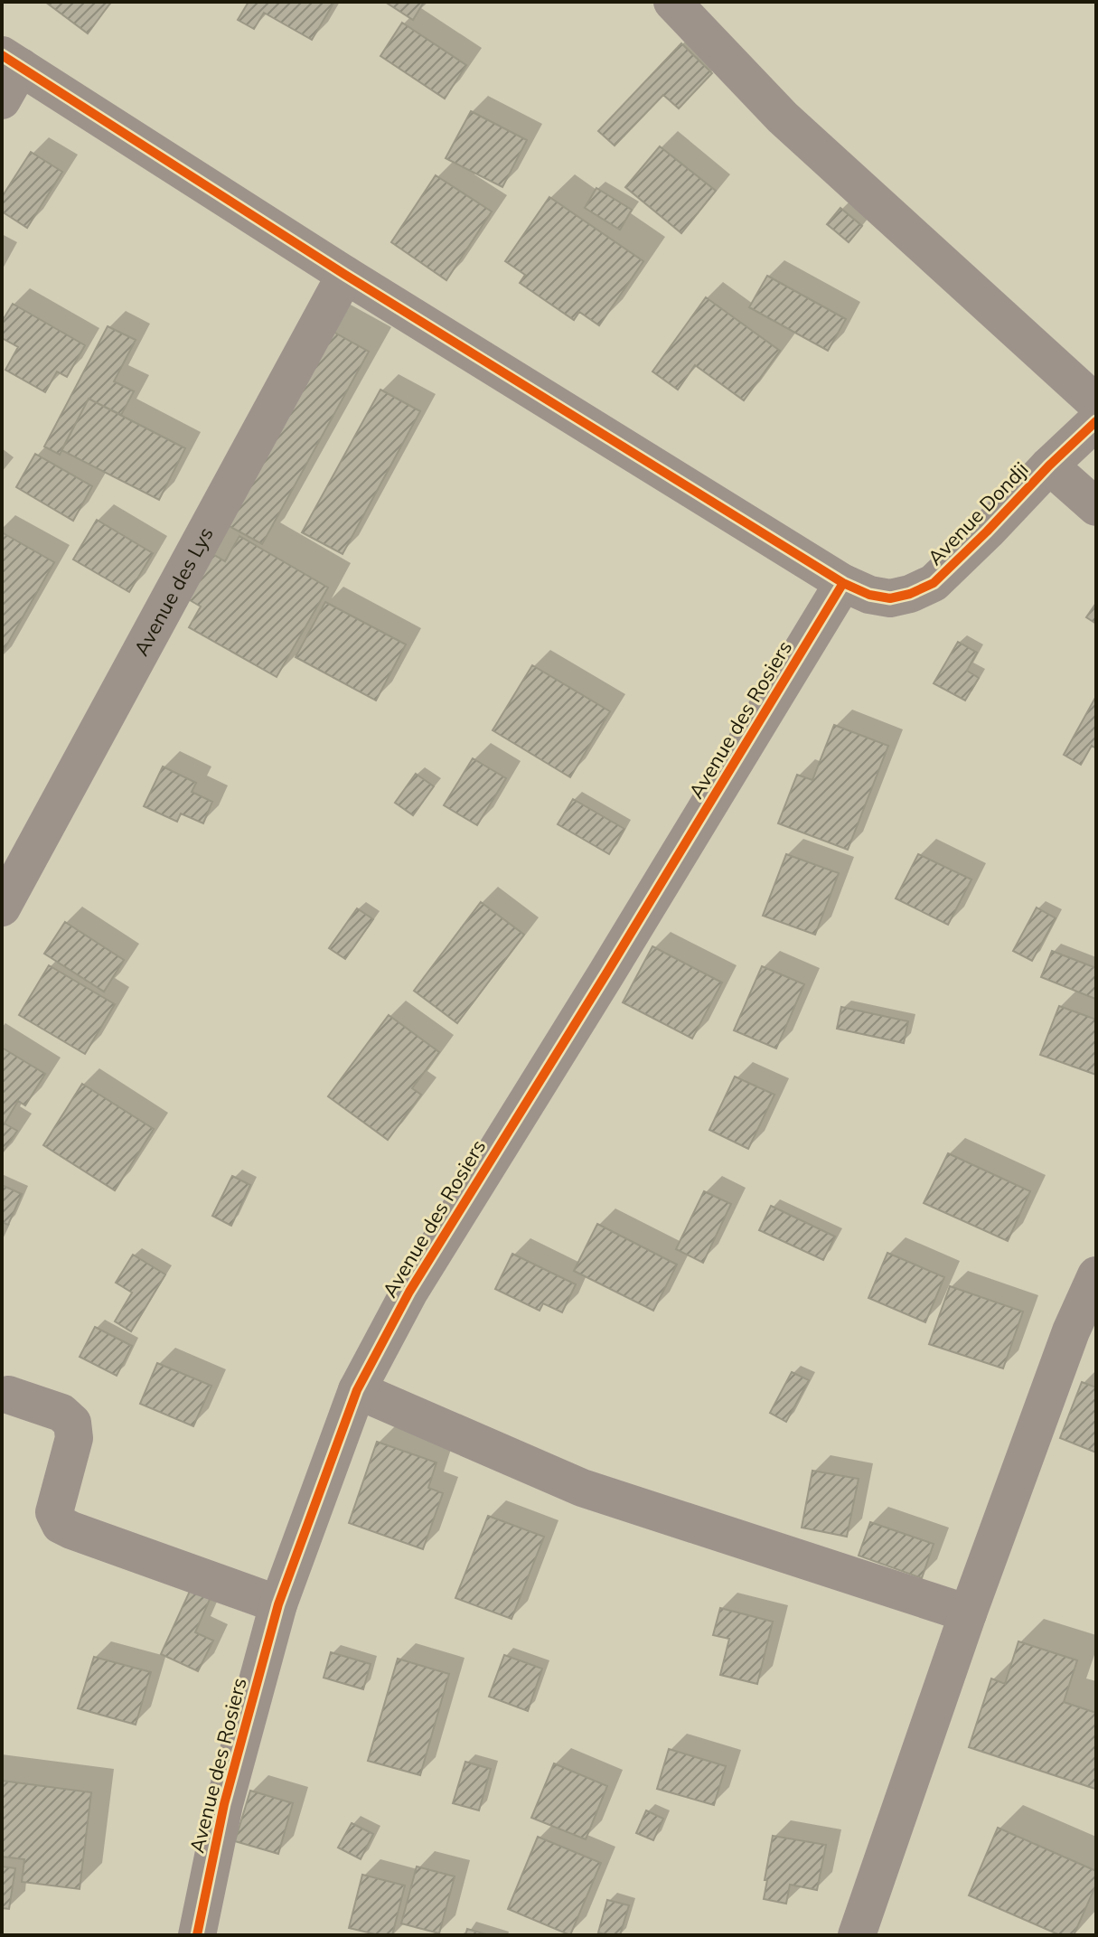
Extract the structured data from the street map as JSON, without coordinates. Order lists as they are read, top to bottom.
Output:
{
  "streets": {
    "street": ["Avenue Dondji", "Avenue des Lys", "Avenue des Rosiers"]
  },
  "crossings": [
    ["Avenue Dondji", "Avenue des Rosiers"]
  ]
}
